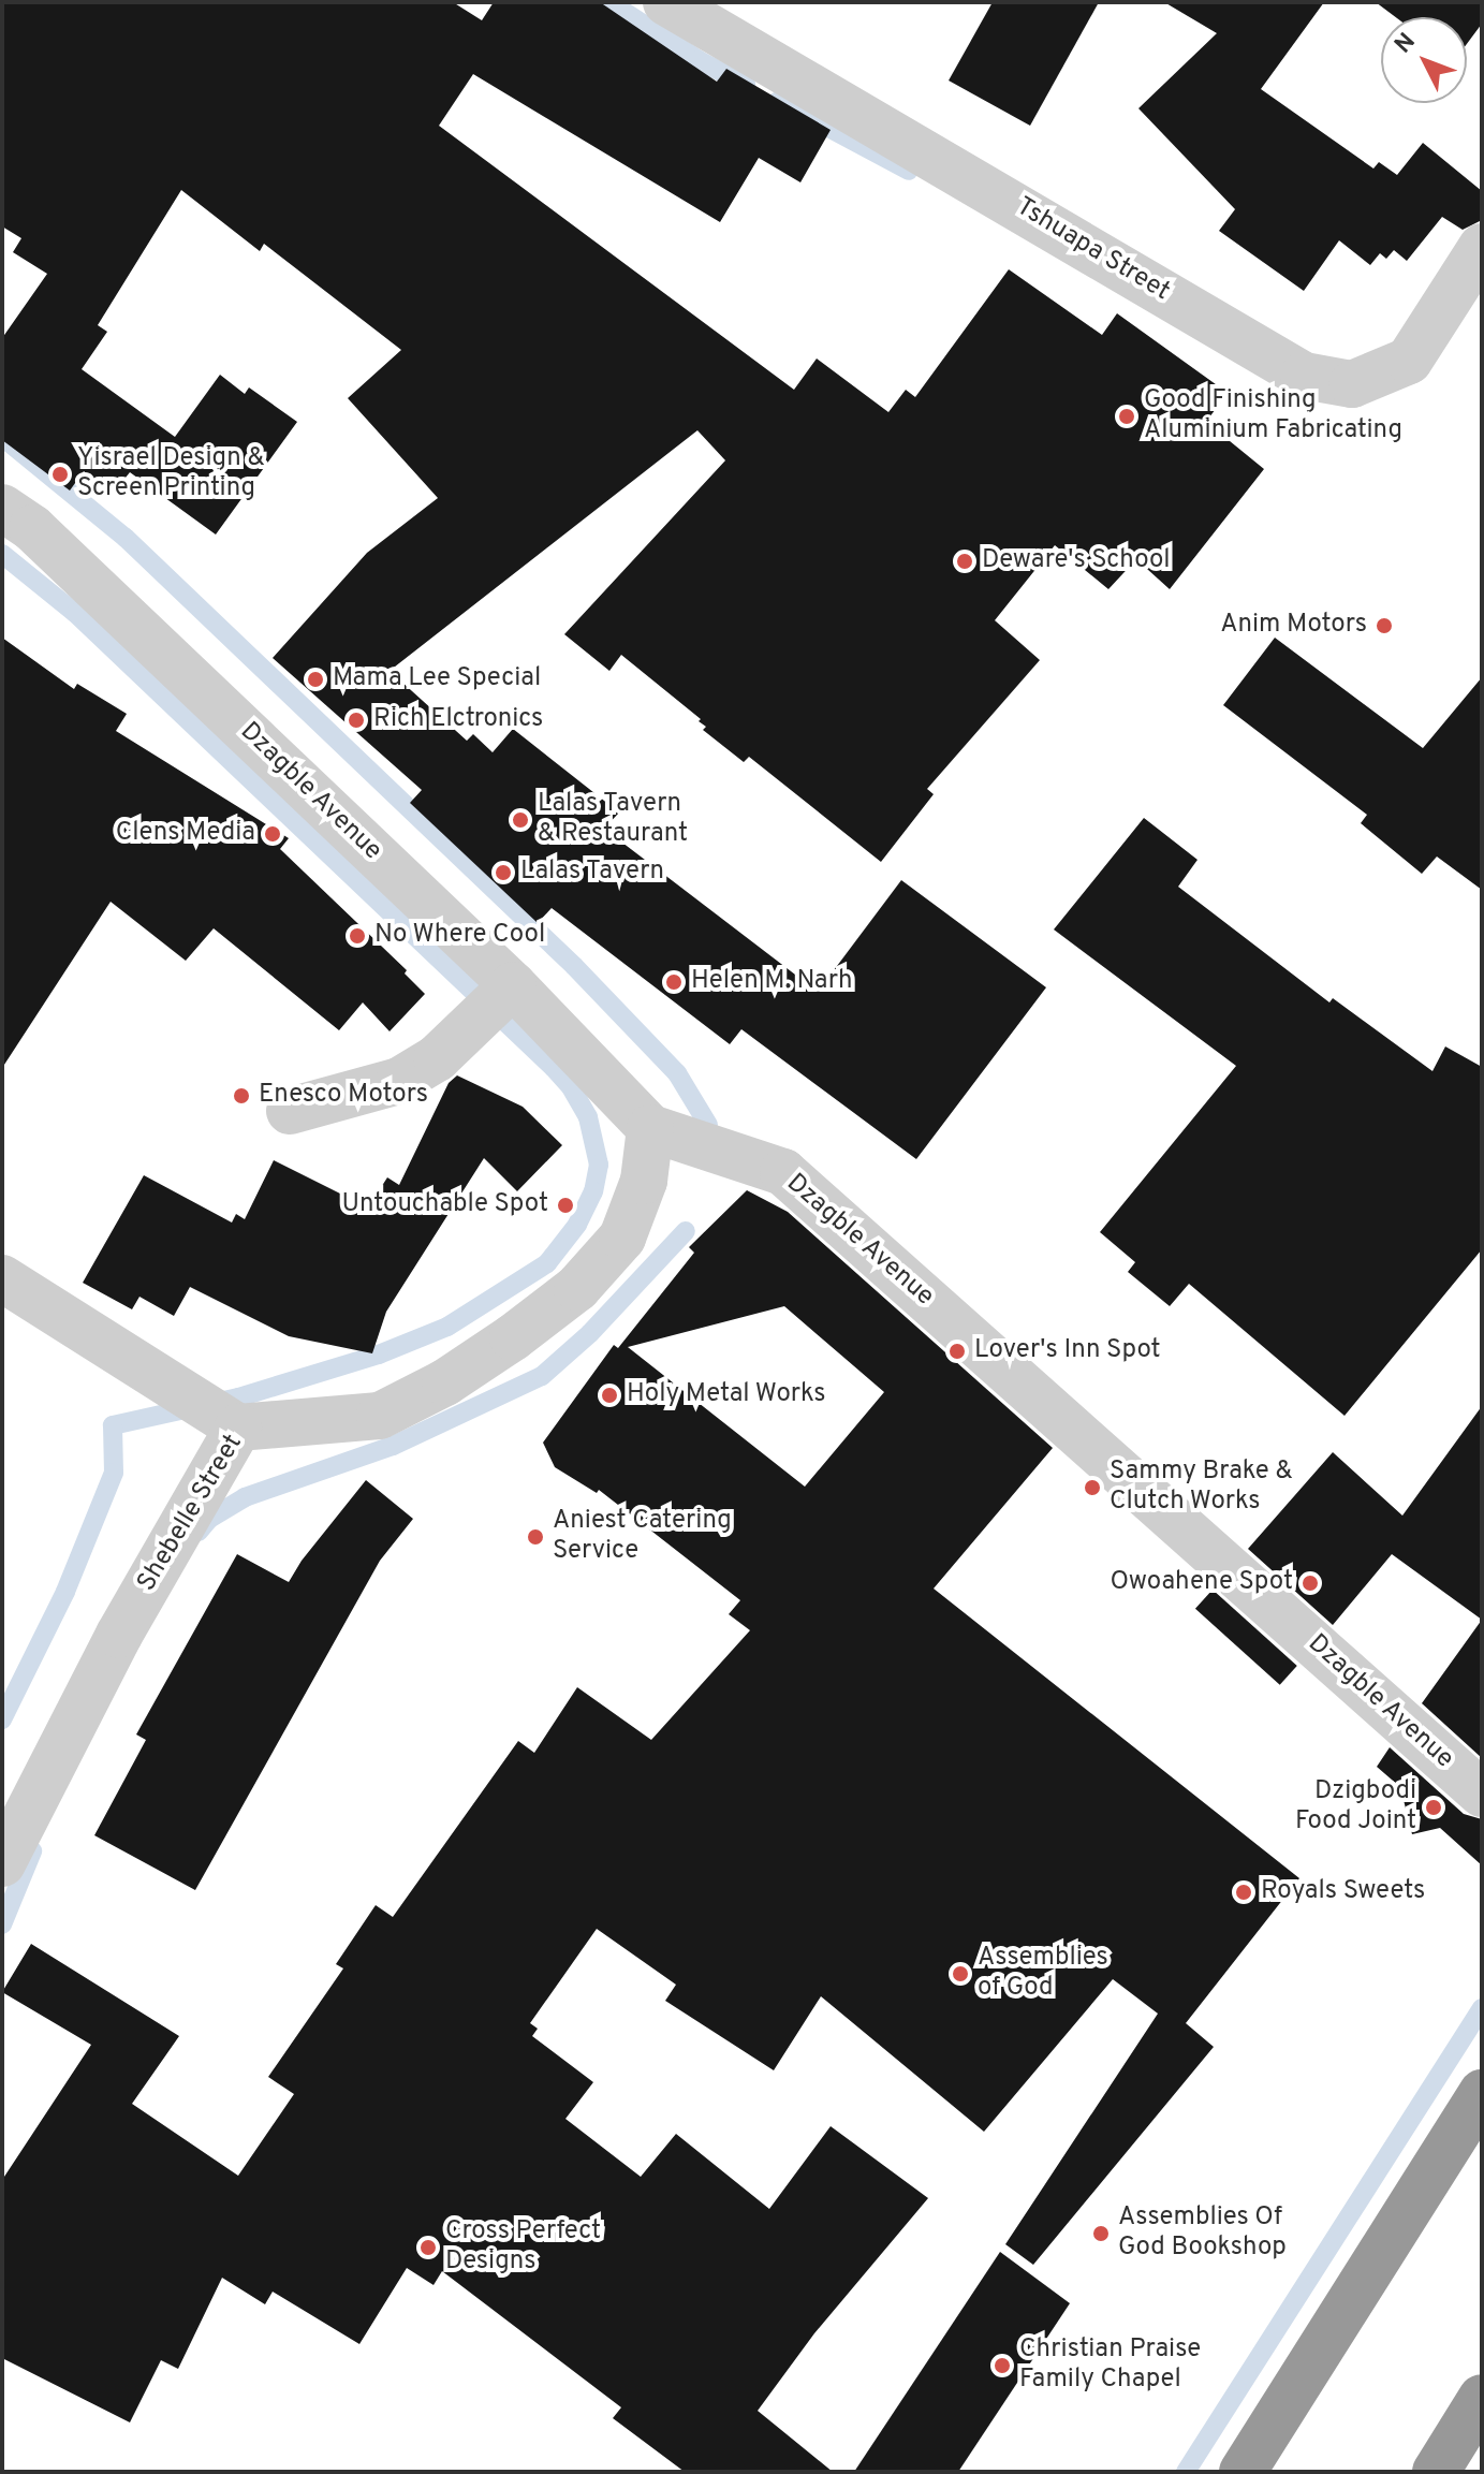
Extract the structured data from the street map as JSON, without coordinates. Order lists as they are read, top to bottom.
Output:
{
  "streets": {
    "street": ["Tshuapa Street", "Dzagble Avenue", "Shebelle Street"]
  },
  "crossings": [
    ["Dzagble Avenue", "Shebelle Street"]
  ],
  "places": [
    "Good Finishing Aluminium Fabricating",
    "Yisrael Design & Screen Printing",
    "Deware's School",
    "Anim Motors",
    "Mama Lee Special",
    "Rich Elctronics",
    "Lalas Tavern & Restaurant",
    "Clens Media",
    "Lalas Tavern",
    "No Where Cool",
    "Helen M. Narh",
    "Enesco Motors",
    "Untouchable Spot",
    "Lover's Inn Spot",
    "Holy Metal Works",
    "Sammy Brake & Clutch Works",
    "Aniest Catering Service",
    "Owoahene Spot",
    "Dzigbodi Food Joint",
    "Royals Sweets",
    "Assemblies of God",
    "Assemblies Of God Bookshop",
    "Cross Perfect Designs",
    "Christian Praise Family Chapel"
  ],
  "north": "top left"
}
